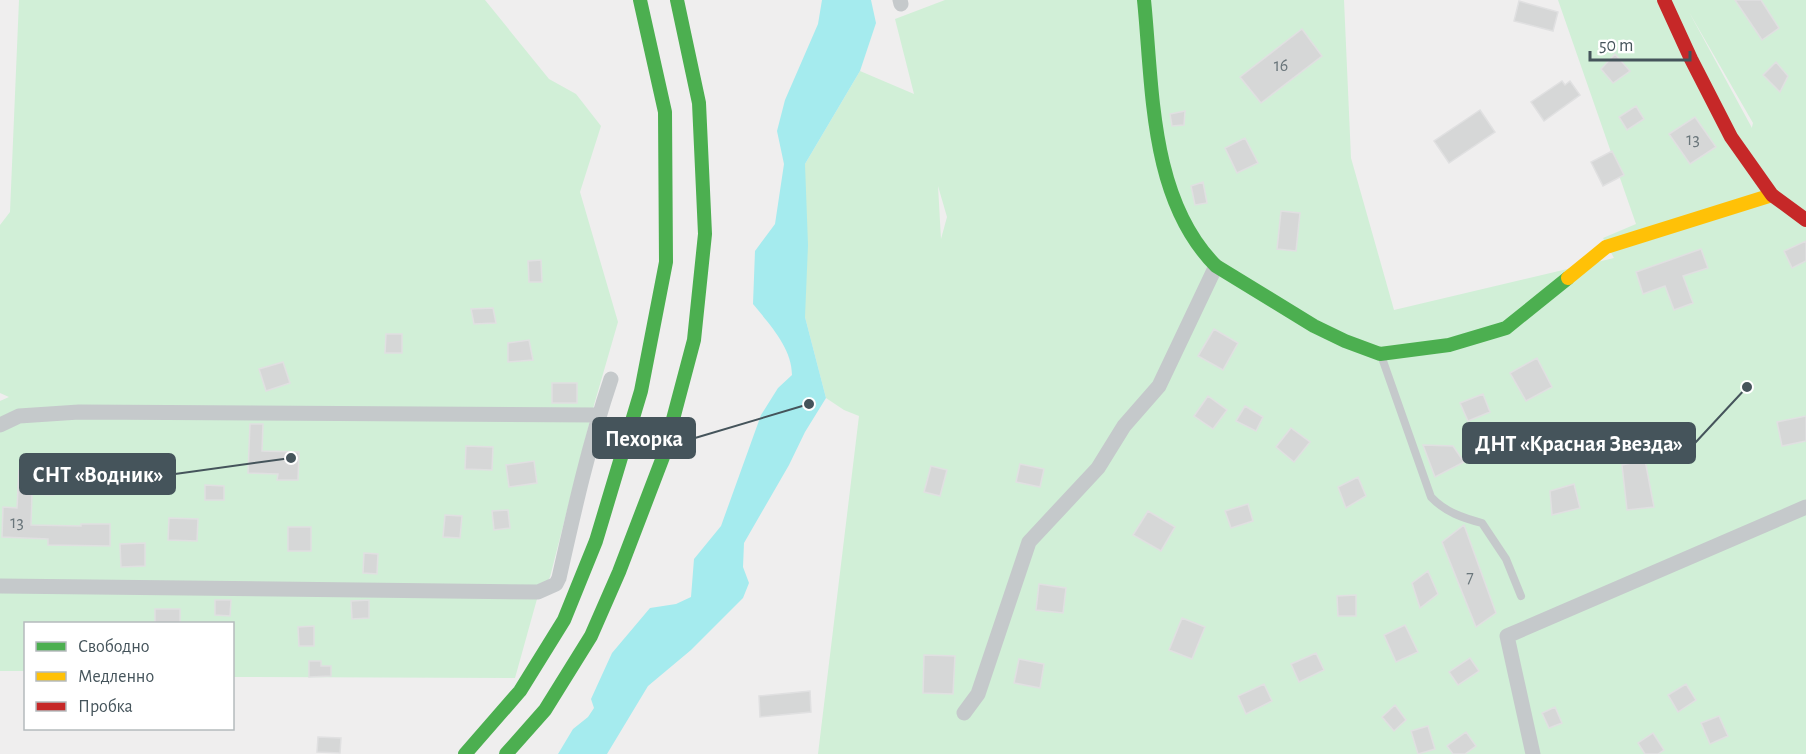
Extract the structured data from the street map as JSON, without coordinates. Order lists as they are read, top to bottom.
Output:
{
  "places": ["ДНТ «Красная Звезда»", "Пехорка", "СНТ «Водник»"],
  "house_numbers": [
    "16",
    "13",
    "13",
    "7"
  ],
  "legend": ["Свободно", "Медленно", "Пробка"],
  "scale_bar": "50 m"
}
